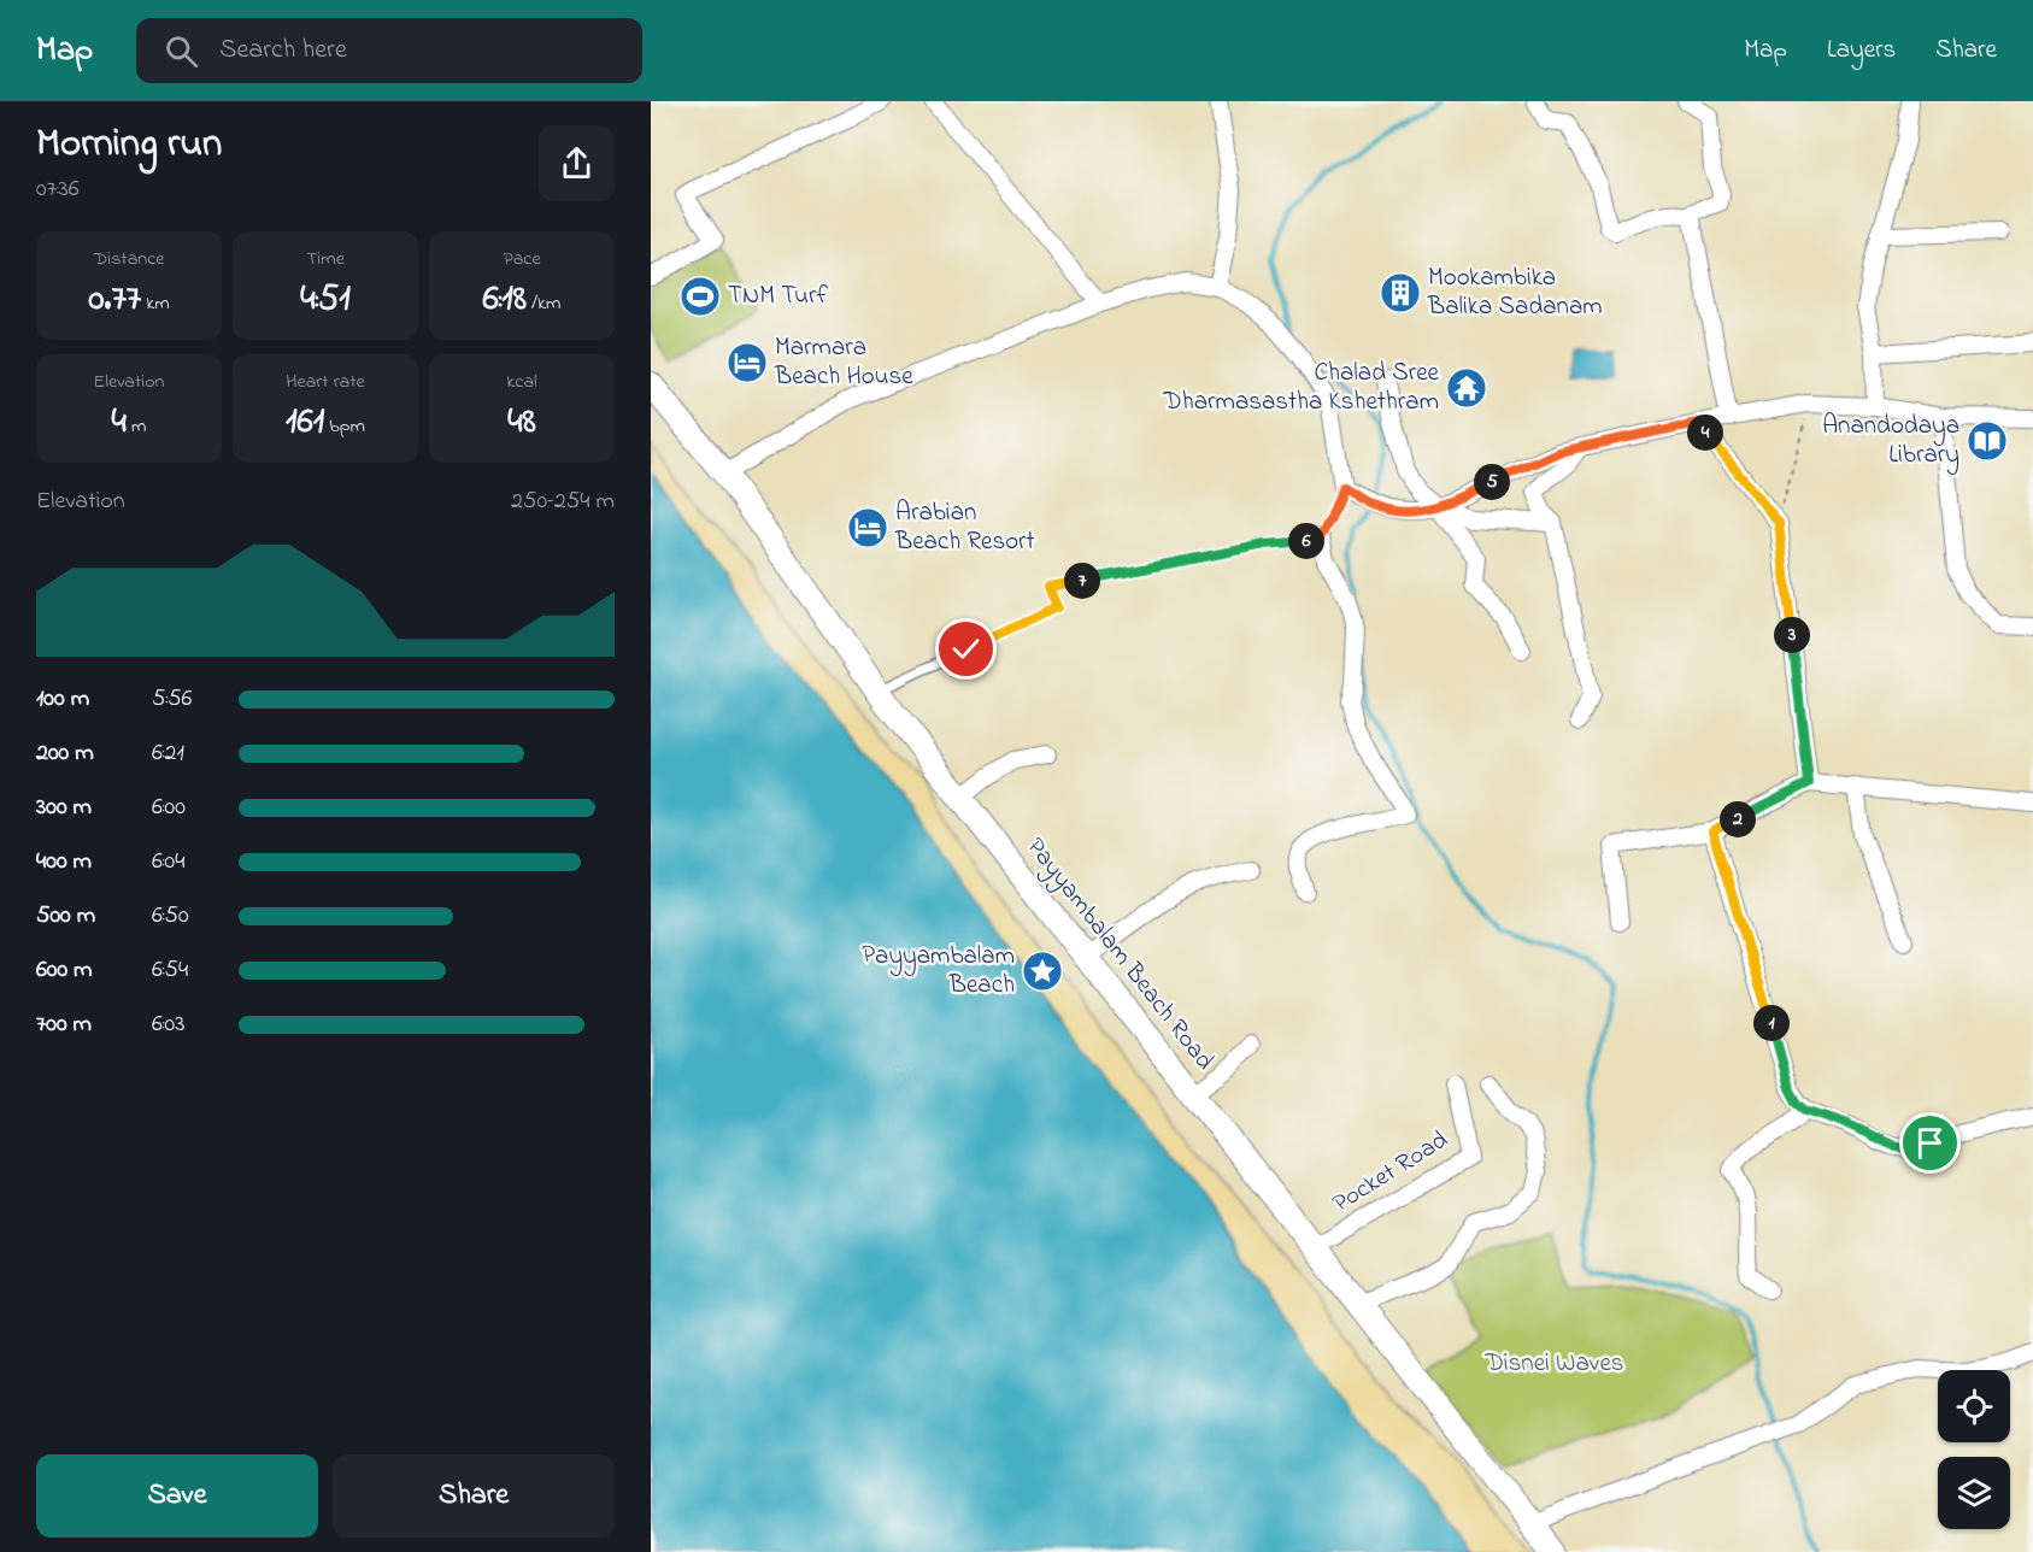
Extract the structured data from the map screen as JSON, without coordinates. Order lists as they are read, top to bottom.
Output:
{
  "streets": {
    "main road": ["Payyambalam Beach Road"],
    "street": ["Pocket Road"]
  },
  "crossings": [
    ["Payyambalam Beach Road", "Pocket Road"]
  ],
  "parks": ["Disnei Waves"],
  "places": {
    "building": ["Mookambika Balika Sadanam"],
    "sports": ["TNM Turf"],
    "hotel": ["Marmara Beach House", "Arabian Beach Resort"],
    "temple": ["Chalad Sree Dharmasastha Kshethram"],
    "library": ["Anandodaya Library"],
    "place": ["Payyambalam Beach"]
  },
  "page": {
    "header": "Map",
    "search": "Search here",
    "nav": ["Map", "Layers", "Share"],
    "heading": ["Morning run", "07:36"],
    "stats": [
      ["Distance", "0.77 km"],
      ["Time", "4:51"],
      ["Pace", "6:18 /km"],
      ["Elevation", "4 m"],
      ["Heart rate", "161 bpm"],
      ["kcal", "48"]
    ],
    "pins": [
      "4",
      "5",
      "6",
      "7",
      "3",
      "2",
      "1"
    ],
    "chart": ["Elevation", "250–254 m"],
    "list": [
      {
        "name": "100 m",
        "note": "5:56"
      },
      {
        "name": "200 m",
        "note": "6:21"
      },
      {
        "name": "300 m",
        "note": "6:00"
      },
      {
        "name": "400 m",
        "note": "6:04"
      },
      {
        "name": "500 m",
        "note": "6:50"
      },
      {
        "name": "600 m",
        "note": "6:54"
      },
      {
        "name": "700 m",
        "note": "6:03"
      }
    ],
    "buttons": ["Save", "Share"]
  }
}
